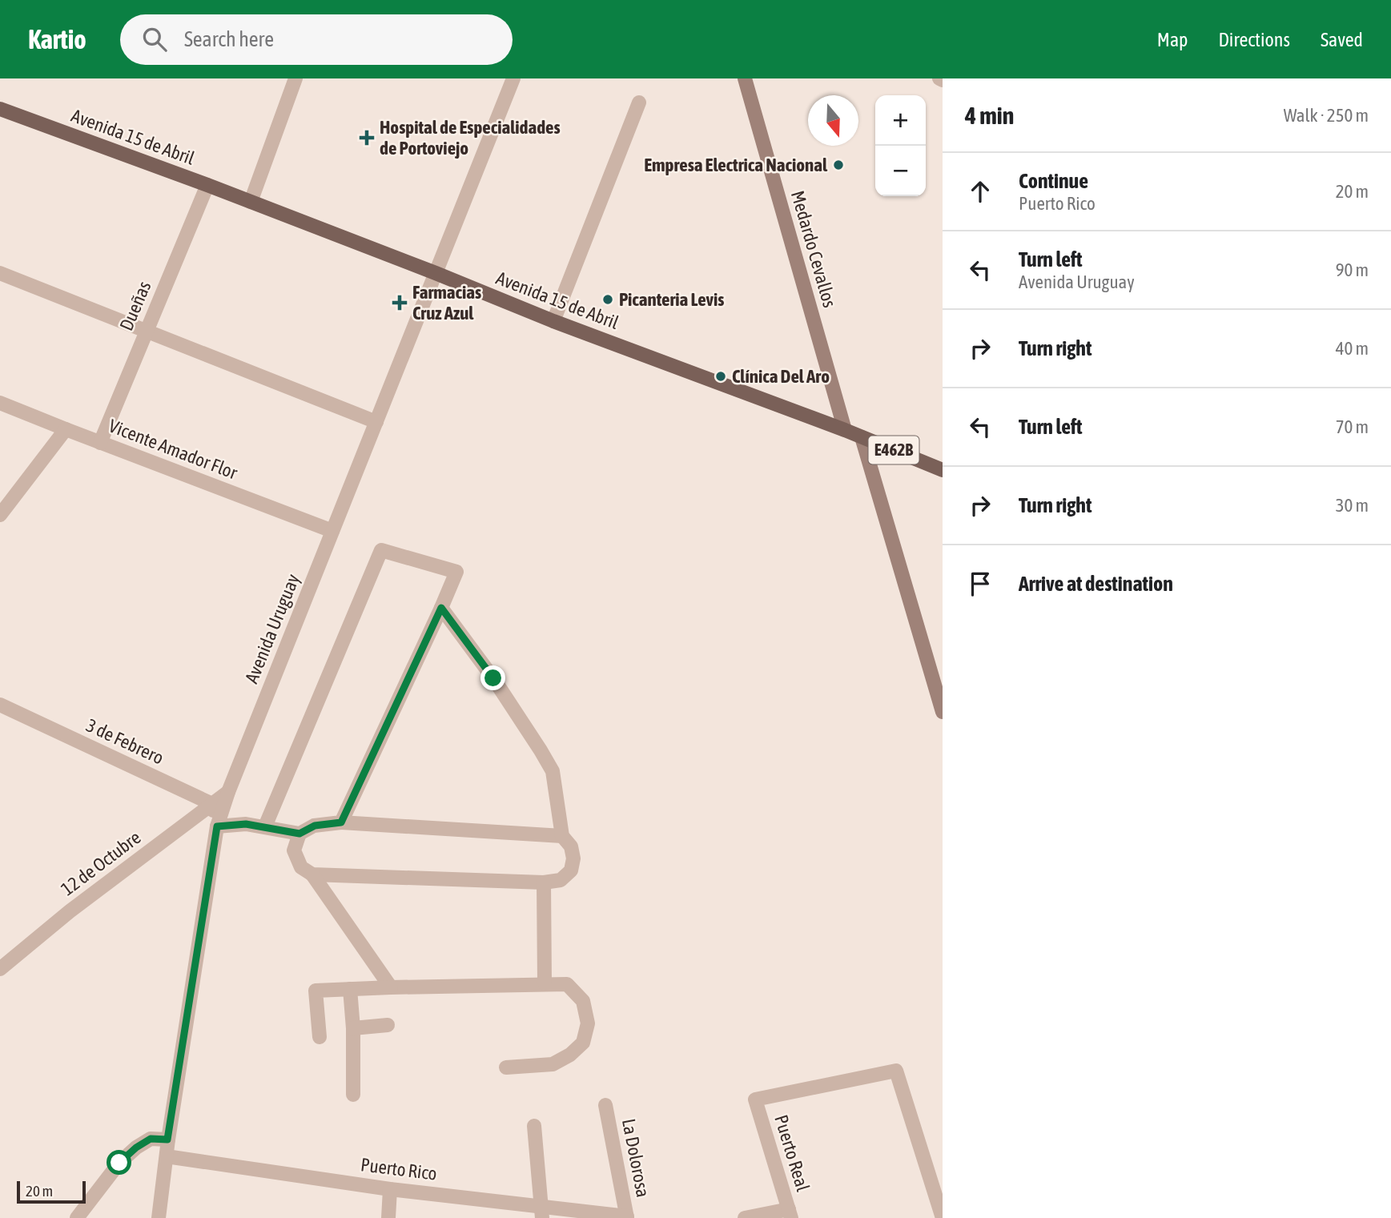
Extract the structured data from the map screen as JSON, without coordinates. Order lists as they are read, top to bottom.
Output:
{
  "streets": {
    "main road": ["Avenida 15 de Abril", "E462B"],
    "street": [
      "Medardo Cevallos",
      "Dueñas",
      "Vicente Amador Flor",
      "Avenida Uruguay",
      "3 de Febrero",
      "12 de Octubre",
      "Puerto Real",
      "La Dolorosa",
      "Puerto Rico"
    ]
  },
  "crossings": [
    ["Avenida 15 de Abril", "Medardo Cevallos"],
    ["Avenida 15 de Abril", "Dueñas"],
    ["Avenida 15 de Abril", "Avenida Uruguay"],
    ["Dueñas", "Vicente Amador Flor"],
    ["Vicente Amador Flor", "Avenida Uruguay"],
    ["Avenida Uruguay", "12 de Octubre"],
    ["Avenida Uruguay", "Puerto Rico"],
    ["3 de Febrero", "12 de Octubre"],
    ["La Dolorosa", "Puerto Rico"]
  ],
  "places": {
    "health": ["Hospital de Especialidades de Portoviejo", "Farmacias Cruz Azul"],
    "other": ["Empresa Electrica Nacional", "Picanteria Levis", "Clínica Del Aro"]
  },
  "scale_bar": "20 m",
  "north": "bottom",
  "page": {
    "header": "Kartio",
    "search": "Search here",
    "nav": ["Map", "Directions", "Saved"],
    "heading": ["4 min", "Walk · 250 m"],
    "map_buttons": ["+", "−"],
    "list": [
      ["Continue", "Puerto Rico", "20 m"],
      ["Turn left", "Avenida Uruguay", "90 m"],
      ["Turn right", "40 m"],
      ["Turn left", "70 m"],
      ["Turn right", "30 m"],
      "Arrive at destination"
    ],
    "scale": "20 m"
  }
}
